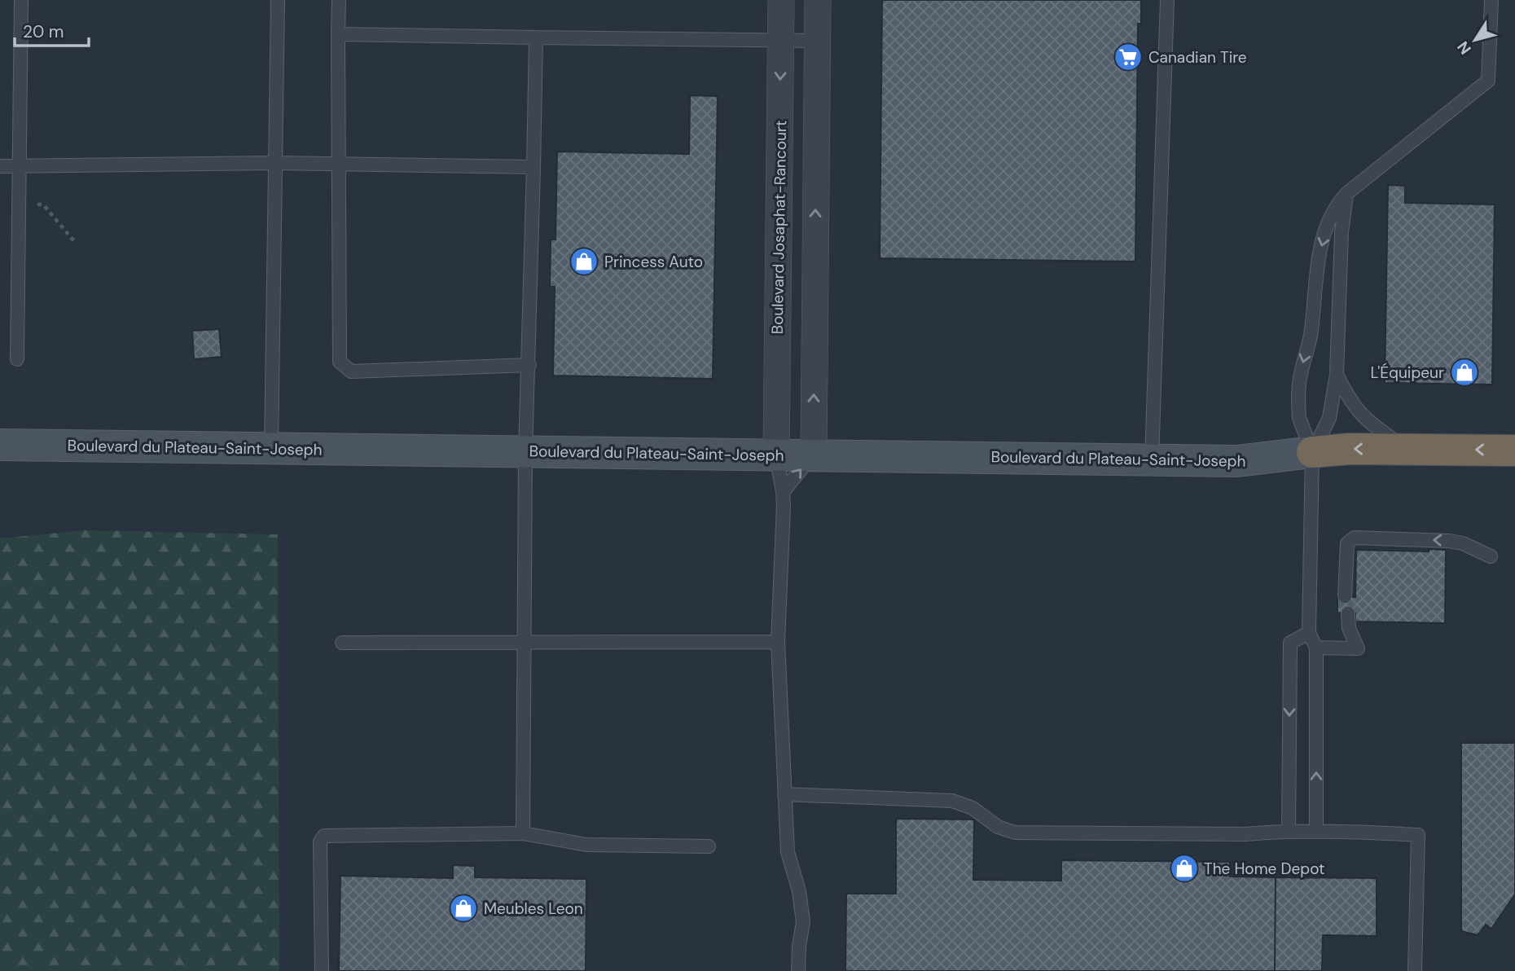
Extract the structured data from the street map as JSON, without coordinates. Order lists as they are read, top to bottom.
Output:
{
  "streets": {
    "street": ["Boulevard Josaphat-Rancourt", "Boulevard du Plateau-Saint-Joseph"]
  },
  "crossings": [
    ["Boulevard Josaphat-Rancourt", "Boulevard du Plateau-Saint-Joseph"]
  ],
  "places": {
    "supermarket": ["Canadian Tire"],
    "shop": [
      "Princess Auto",
      "L'Équipeur",
      "The Home Depot",
      "Meubles Leon"
    ]
  },
  "scale_bar": "20 m",
  "north": "bottom left"
}
